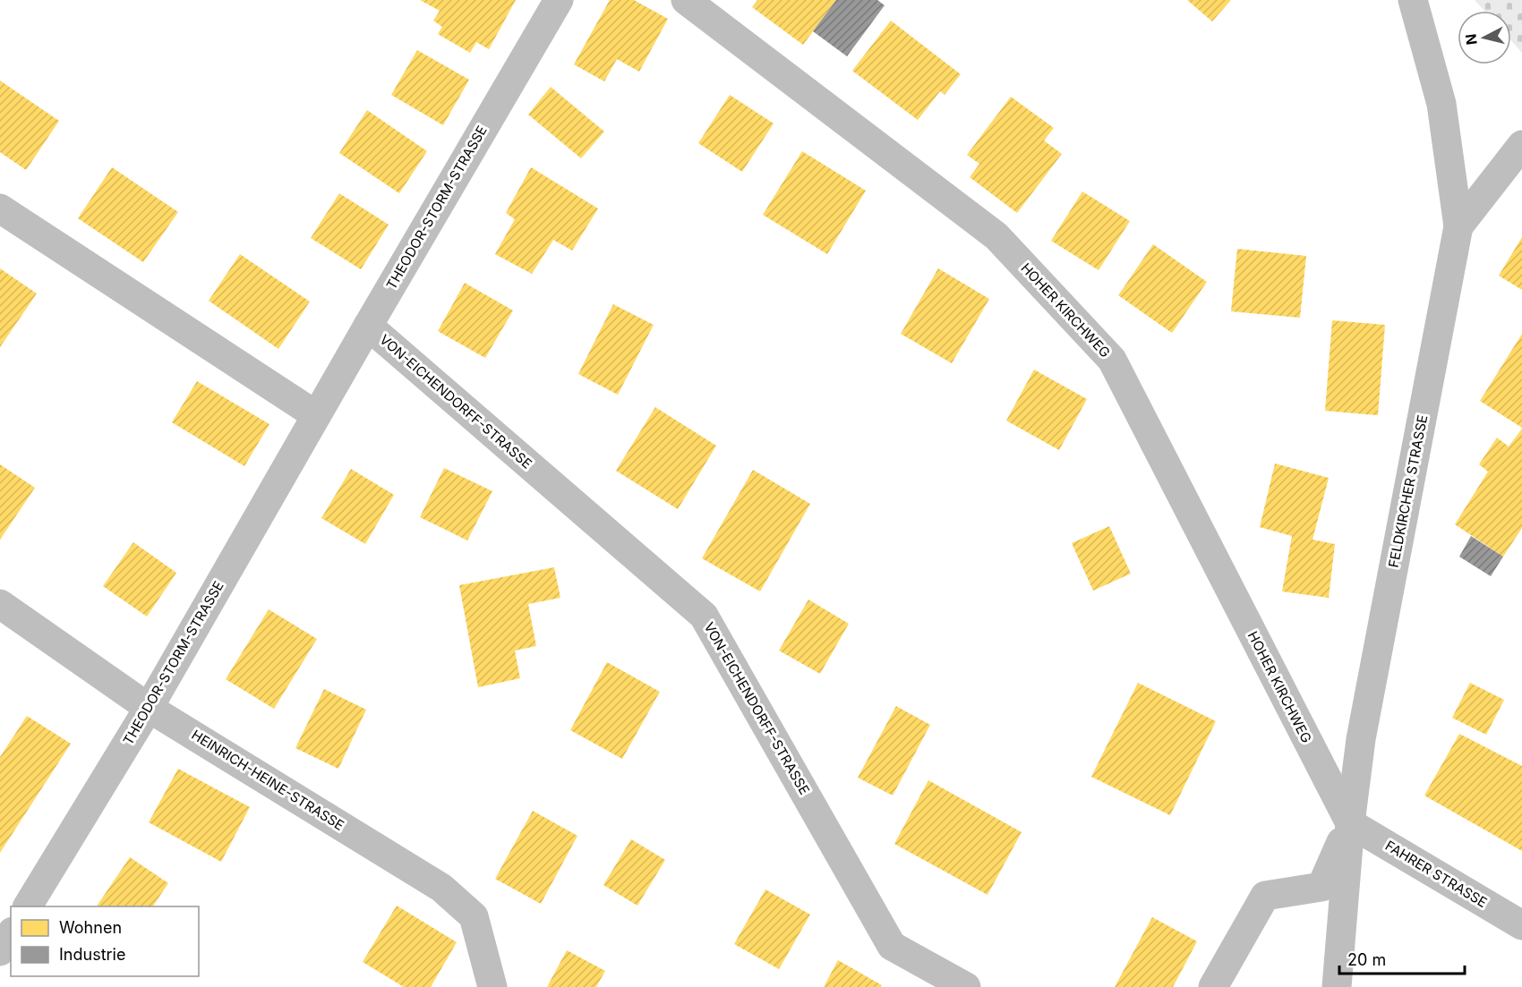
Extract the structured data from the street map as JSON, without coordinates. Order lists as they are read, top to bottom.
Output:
{
  "streets": {
    "street": [
      "THEODOR-STORM-STRASSE",
      "HOHER KIRCHWEG",
      "VON-EICHENDORFF-STRASSE",
      "FELDKIRCHER STRASSE",
      "HEINRICH-HEINE-STRASSE",
      "FAHRER STRASSE"
    ]
  },
  "crossings": [
    ["THEODOR-STORM-STRASSE", "VON-EICHENDORFF-STRASSE"],
    ["THEODOR-STORM-STRASSE", "HEINRICH-HEINE-STRASSE"],
    ["HOHER KIRCHWEG", "FELDKIRCHER STRASSE"],
    ["HOHER KIRCHWEG", "FAHRER STRASSE"],
    ["FELDKIRCHER STRASSE", "FAHRER STRASSE"]
  ],
  "legend": ["Wohnen", "Industrie"],
  "scale_bar": "20 m",
  "north": "left"
}
